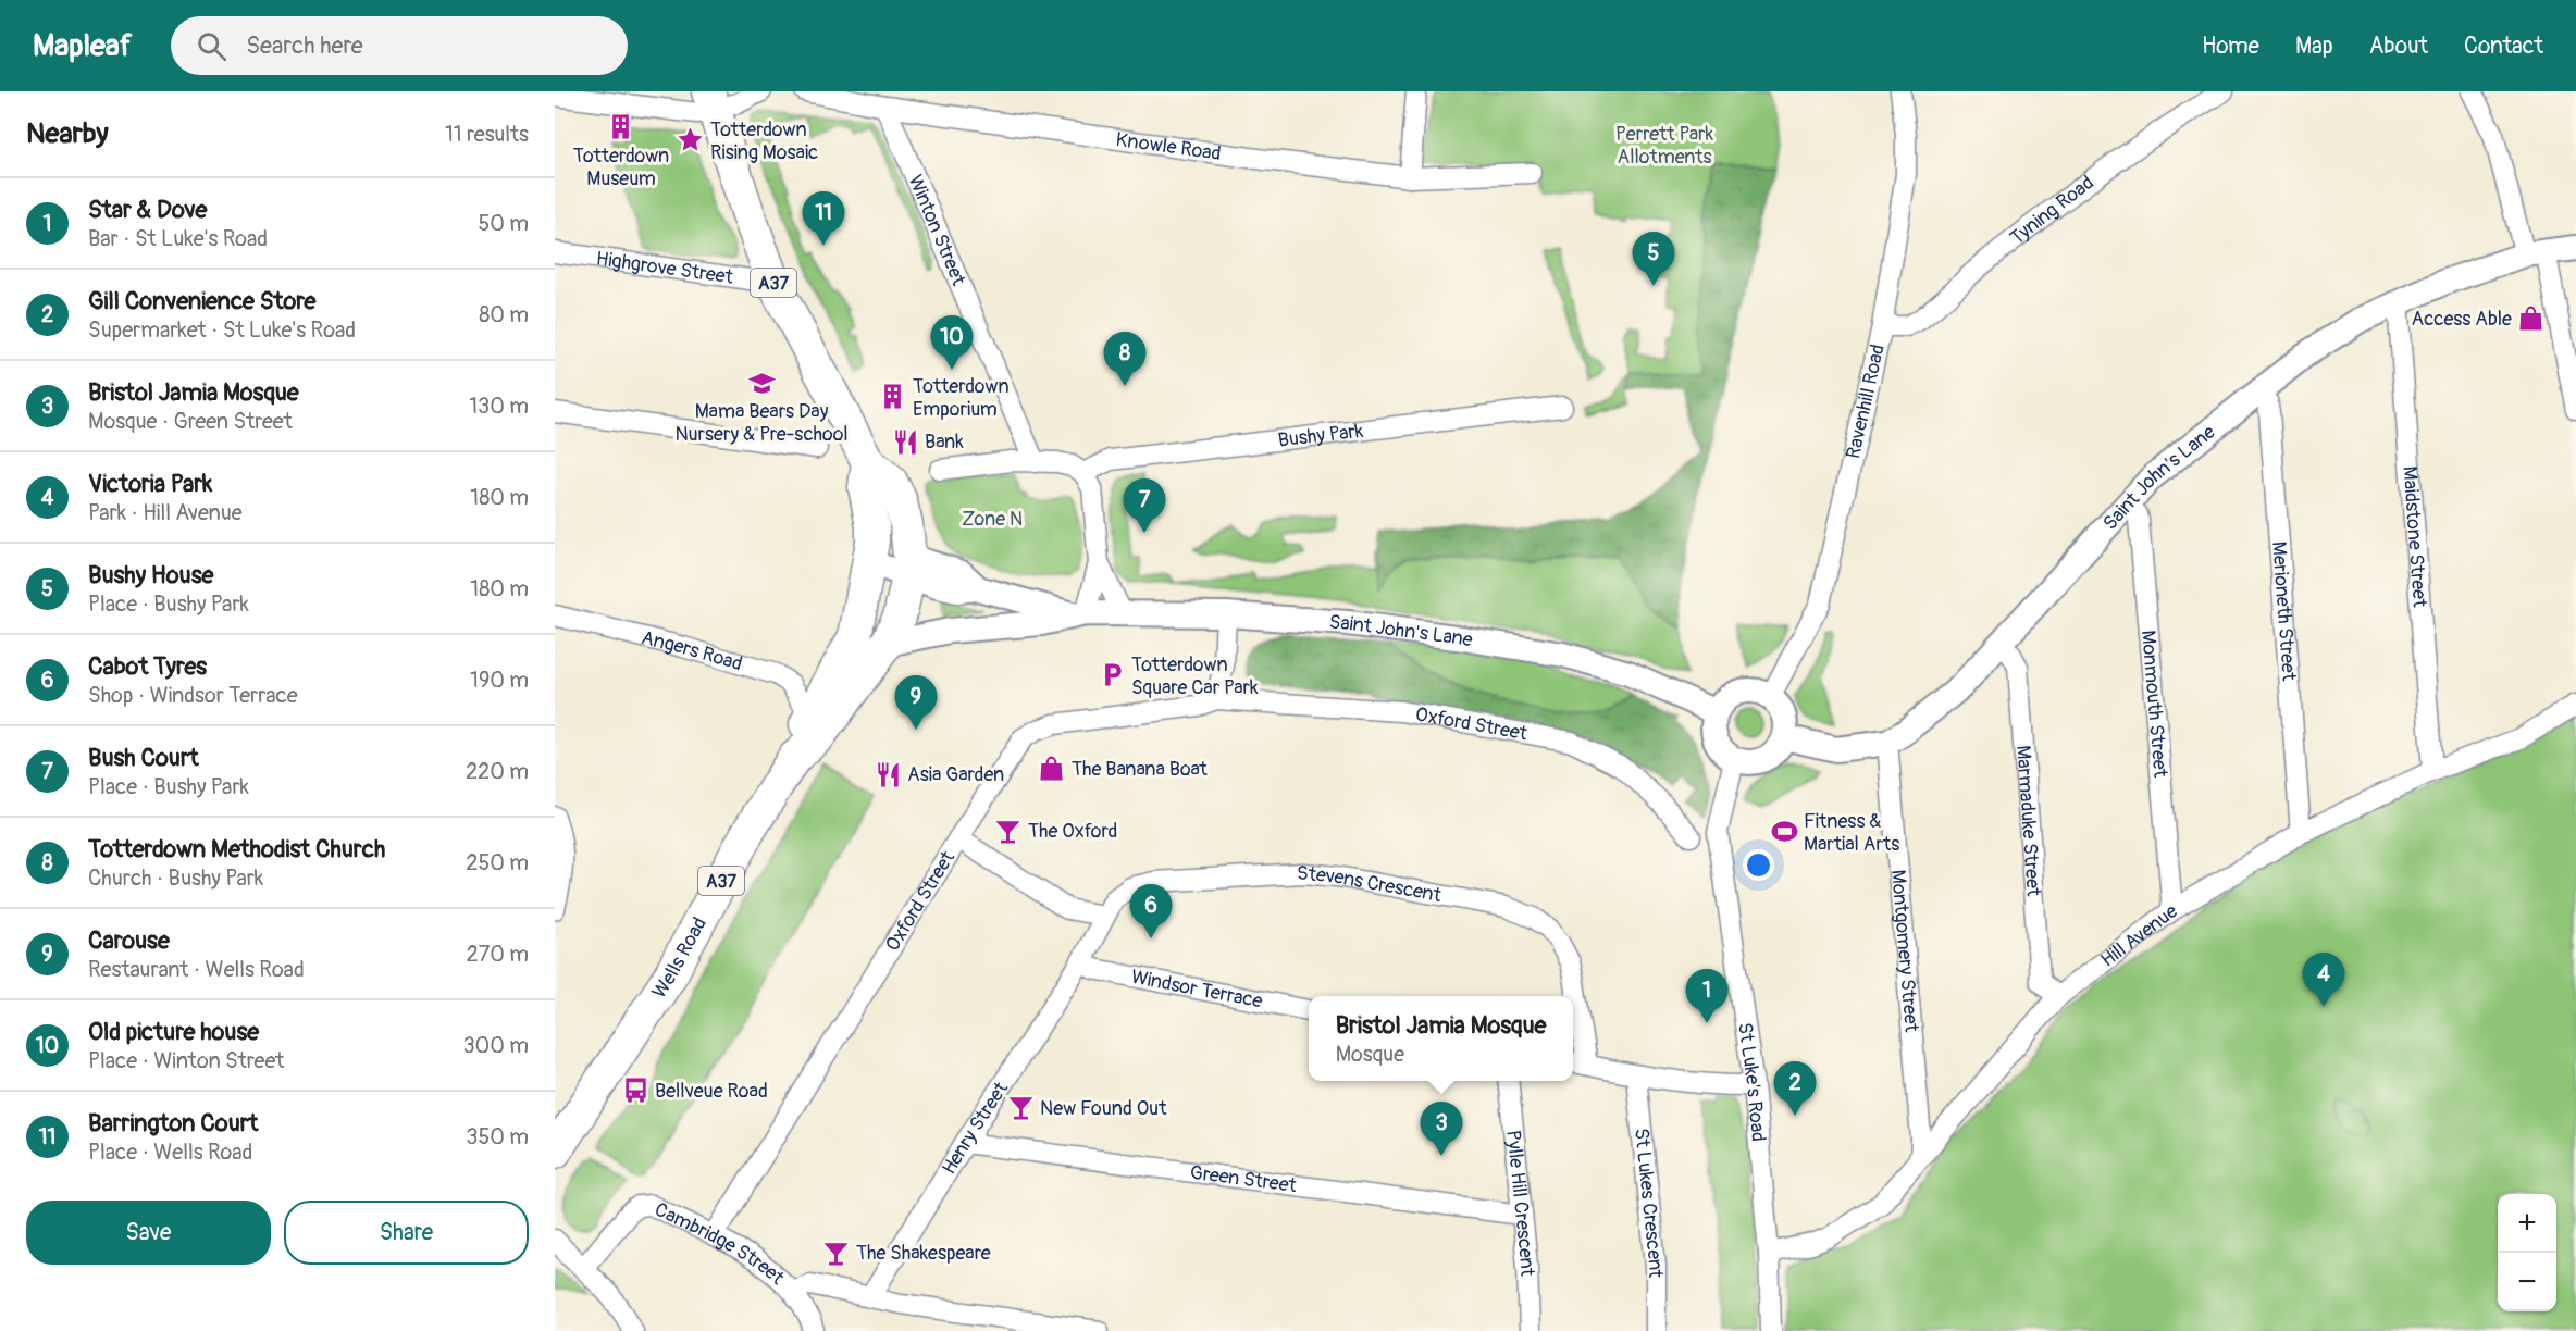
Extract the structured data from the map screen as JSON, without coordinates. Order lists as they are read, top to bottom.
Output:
{
  "streets": {
    "highway": ["A37", "Wells Road"],
    "street": [
      "Knowle Road",
      "Tyning Road",
      "Winton Street",
      "Highgrove Street",
      "Ravenhill Road",
      "Bushy Park",
      "Saint John's Lane",
      "Maidstone Street",
      "Merioneth Street",
      "Angers Road",
      "Monmouth Street",
      "Oxford Street",
      "Marmaduke Street",
      "Stevens Crescent",
      "Hill Avenue",
      "Montgomery Street",
      "Windsor Terrace",
      "St Luke's Road",
      "Henry Street",
      "Green Street",
      "St Lukes Crescent",
      "Pylle Hill Crescent",
      "Cambridge Street"
    ]
  },
  "crossings": [
    ["Knowle Road", "Winton Street"],
    ["Tyning Road", "Ravenhill Road"],
    ["Highgrove Street", "Wells Road"],
    ["Ravenhill Road", "Saint John's Lane"],
    ["Ravenhill Road", "St Luke's Road"],
    ["Saint John's Lane", "Maidstone Street"],
    ["Saint John's Lane", "Merioneth Street"],
    ["Saint John's Lane", "Monmouth Street"],
    ["Saint John's Lane", "Marmaduke Street"],
    ["Saint John's Lane", "Montgomery Street"],
    ["Saint John's Lane", "Wells Road"],
    ["Saint John's Lane", "St Luke's Road"],
    ["Maidstone Street", "Hill Avenue"],
    ["Merioneth Street", "Hill Avenue"],
    ["Angers Road", "Wells Road"],
    ["Monmouth Street", "Hill Avenue"],
    ["Oxford Street", "Cambridge Street"],
    ["Marmaduke Street", "Hill Avenue"],
    ["Stevens Crescent", "Windsor Terrace"],
    ["Stevens Crescent", "Henry Street"],
    ["Hill Avenue", "Montgomery Street"],
    ["Hill Avenue", "St Luke's Road"],
    ["Windsor Terrace", "Henry Street"],
    ["Henry Street", "Green Street"],
    ["Green Street", "Pylle Hill Crescent"]
  ],
  "parks": ["Perrett Park Allotments", "Zone N"],
  "places": {
    "building": ["Totterdown Museum", "Totterdown Emporium"],
    "place": ["Totterdown Rising Mosaic"],
    "shop": ["Access Able", "The Banana Boat"],
    "school or university": ["Mama Bears Day Nursery & Pre-school"],
    "restaurant": ["Bank", "Asia Garden"],
    "parking": ["Totterdown Square Car Park"],
    "bar": ["The Oxford", "New Found Out", "The Shakespeare"],
    "sports": ["Fitness & Martial Arts"],
    "bus stop": ["Bellveue Road"]
  },
  "page": {
    "header": "Mapleaf",
    "search": "Search here",
    "nav": [
      "Home",
      "Map",
      "About",
      "Contact"
    ],
    "heading": ["Nearby", "11 results"],
    "list": [
      {
        "mark": "1",
        "name": "Star & Dove",
        "note": "Bar · St Luke's Road",
        "value": "50 m"
      },
      {
        "mark": "2",
        "name": "Gill Convenience Store",
        "note": "Supermarket · St Luke's Road",
        "value": "80 m"
      },
      {
        "mark": "3",
        "name": "Bristol Jamia Mosque",
        "note": "Mosque · Green Street",
        "value": "130 m"
      },
      {
        "mark": "4",
        "name": "Victoria Park",
        "note": "Park · Hill Avenue",
        "value": "180 m"
      },
      {
        "mark": "5",
        "name": "Bushy House",
        "note": "Place · Bushy Park",
        "value": "180 m"
      },
      {
        "mark": "6",
        "name": "Cabot Tyres",
        "note": "Shop · Windsor Terrace",
        "value": "190 m"
      },
      {
        "mark": "7",
        "name": "Bush Court",
        "note": "Place · Bushy Park",
        "value": "220 m"
      },
      {
        "mark": "8",
        "name": "Totterdown Methodist Church",
        "note": "Church · Bushy Park",
        "value": "250 m"
      },
      {
        "mark": "9",
        "name": "Carouse",
        "note": "Restaurant · Wells Road",
        "value": "270 m"
      },
      {
        "mark": "10",
        "name": "Old picture house",
        "note": "Place · Winton Street",
        "value": "300 m"
      },
      {
        "mark": "11",
        "name": "Barrington Court",
        "note": "Place · Wells Road",
        "value": "350 m"
      }
    ],
    "pins": [
      "11",
      "5",
      "10",
      "8",
      "7",
      "9",
      "6",
      "4",
      "1",
      "2",
      "3"
    ],
    "popup": ["Bristol Jamia Mosque", "Mosque"],
    "buttons": ["Save", "Share"],
    "map_buttons": ["+", "−"]
  }
}
